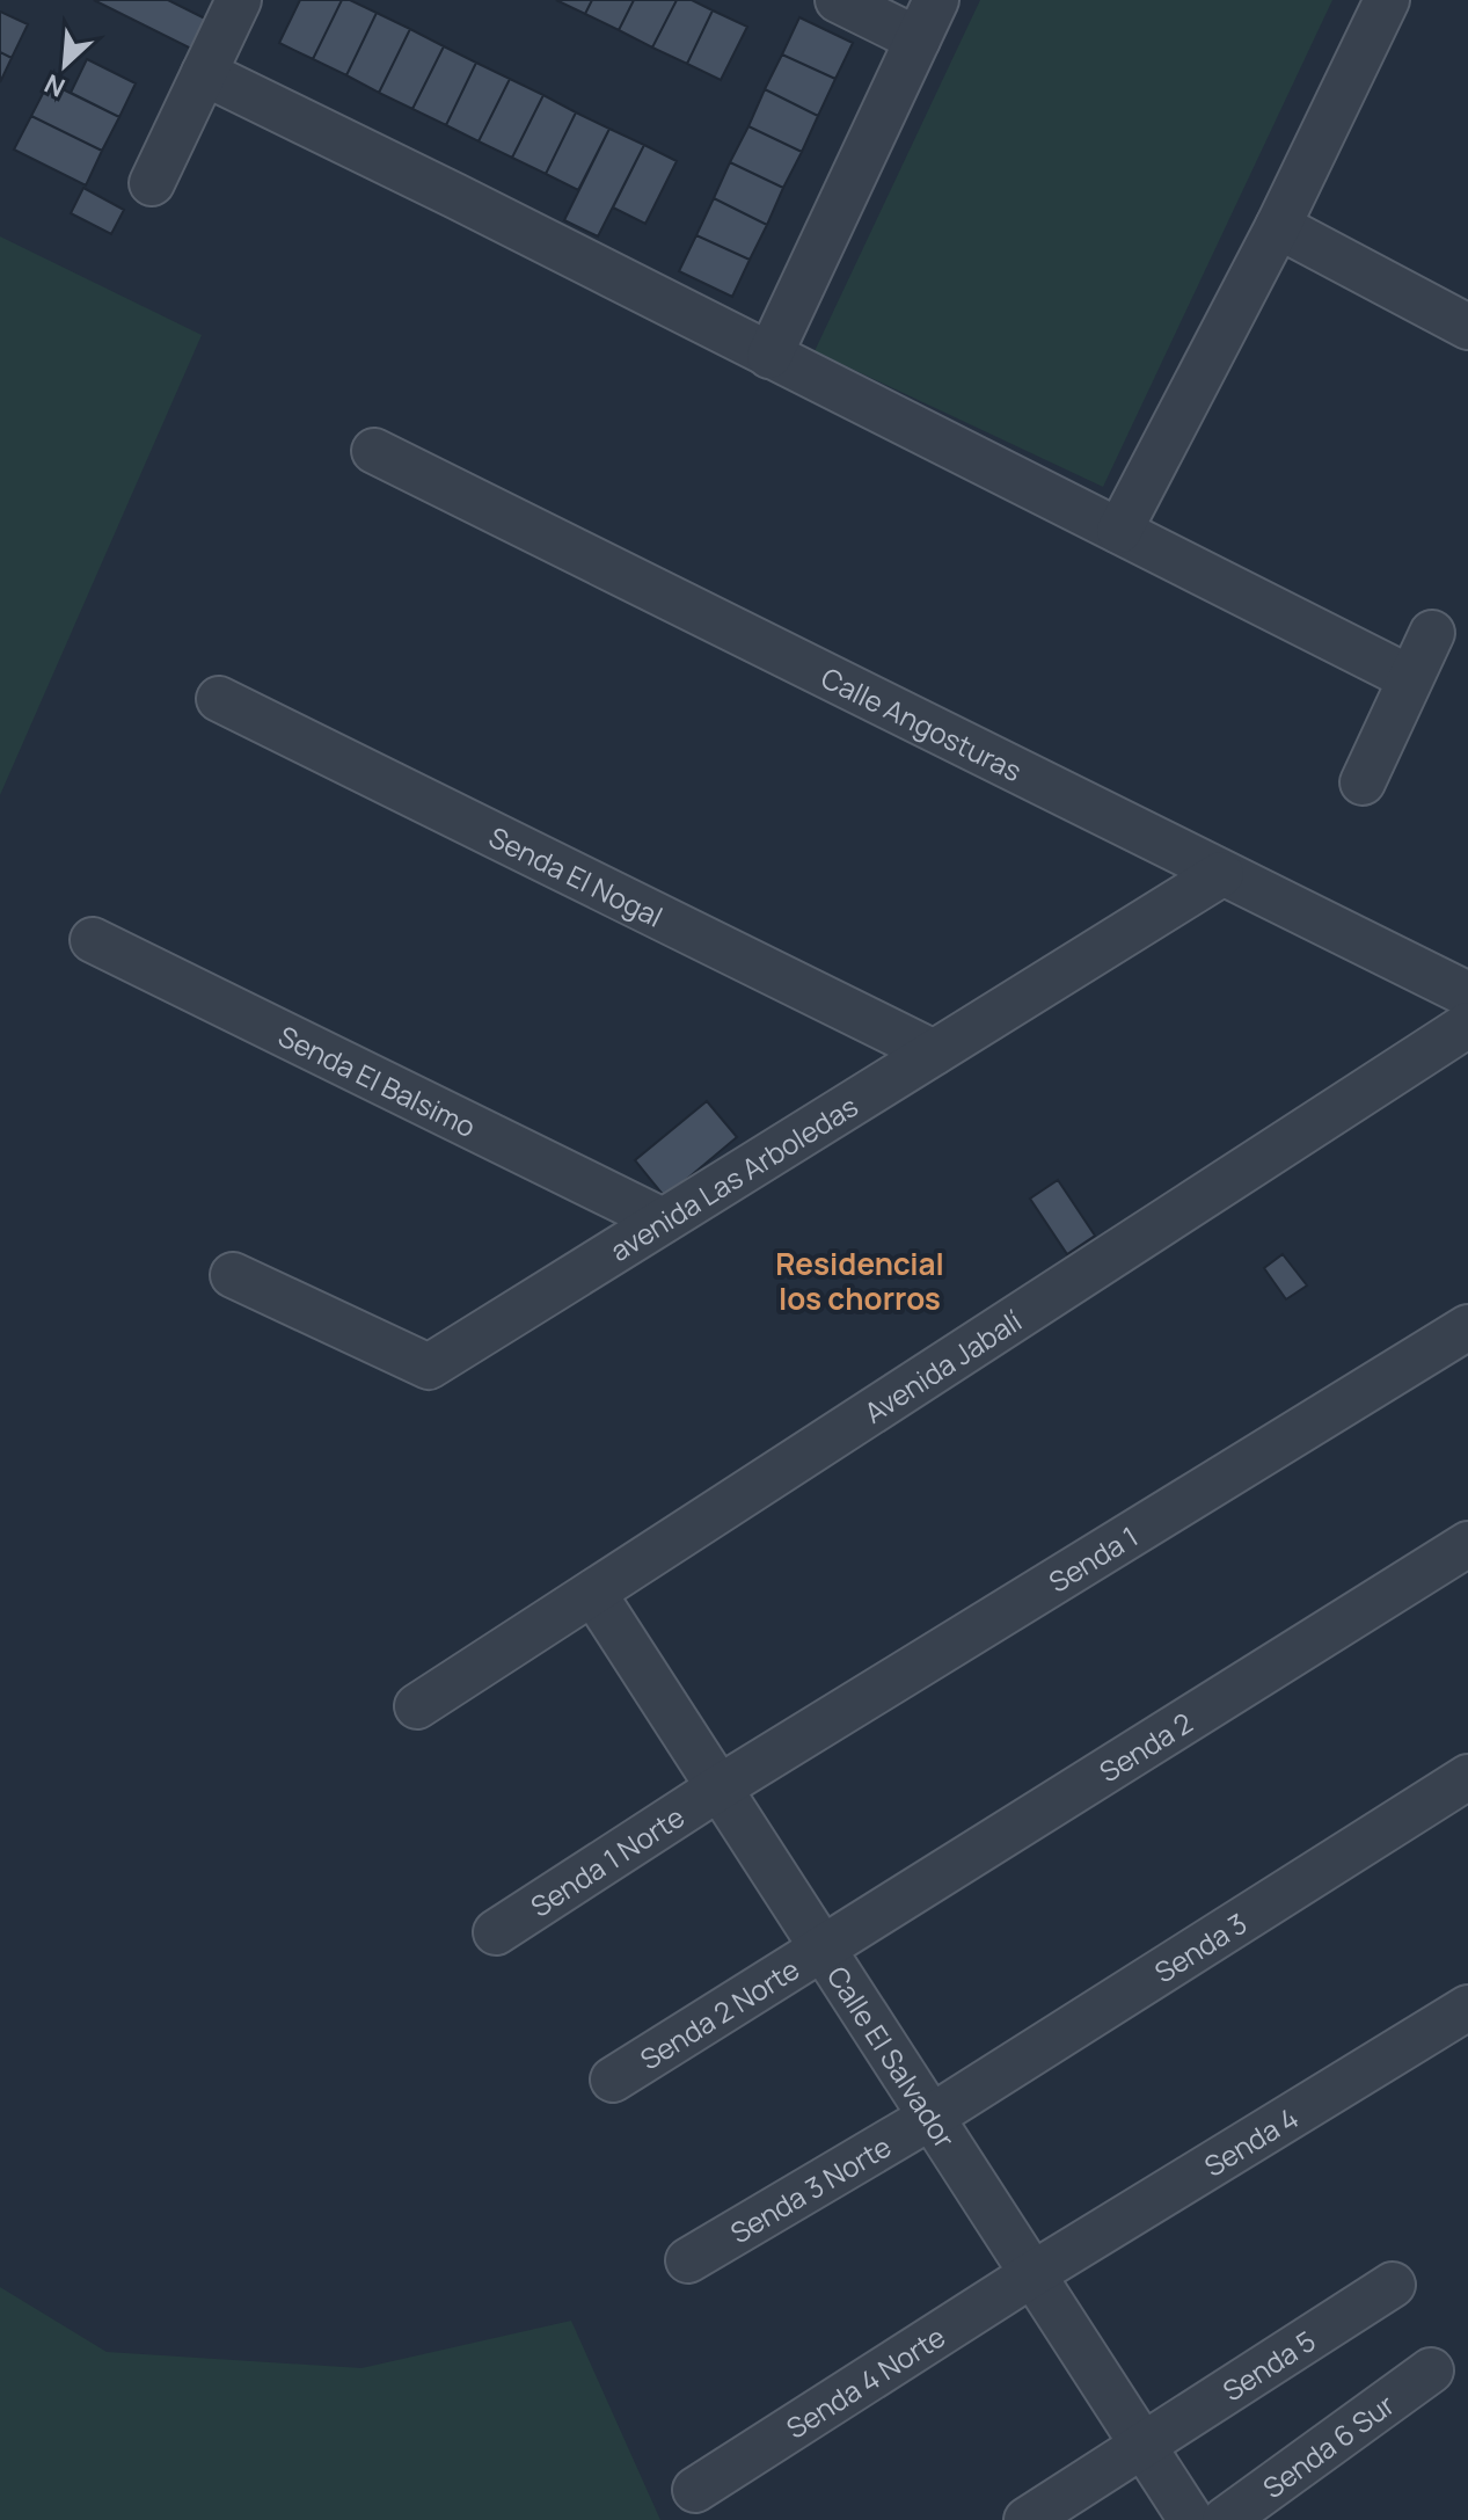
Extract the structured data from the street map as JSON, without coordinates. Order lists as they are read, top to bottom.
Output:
{
  "streets": {
    "street": [
      "Calle Angosturas",
      "Senda El Nogal",
      "Senda El Balsimo",
      "avenida Las Arboledas",
      "Avenida Jabalí",
      "Senda 1",
      "Senda 2",
      "Senda 1 Norte",
      "Senda 3",
      "Senda 2 Norte",
      "Calle El Salvador",
      "Senda 4",
      "Senda 3 Norte",
      "Senda 5",
      "Senda 4 Norte",
      "Senda 6 Sur"
    ]
  },
  "crossings": [
    ["Calle Angosturas", "avenida Las Arboledas"],
    ["Senda El Nogal", "avenida Las Arboledas"],
    ["Senda El Balsimo", "avenida Las Arboledas"],
    ["Avenida Jabalí", "Calle El Salvador"],
    ["Senda 1", "Senda 1 Norte"],
    ["Senda 1", "Calle El Salvador"],
    ["Senda 2", "Senda 2 Norte"],
    ["Senda 2", "Calle El Salvador"],
    ["Senda 1 Norte", "Calle El Salvador"],
    ["Senda 3", "Calle El Salvador"],
    ["Senda 3", "Senda 3 Norte"],
    ["Senda 2 Norte", "Calle El Salvador"],
    ["Calle El Salvador", "Senda 4"],
    ["Calle El Salvador", "Senda 3 Norte"],
    ["Calle El Salvador", "Senda 5"],
    ["Calle El Salvador", "Senda 4 Norte"],
    ["Senda 4", "Senda 4 Norte"]
  ],
  "districts": ["Residencial los chorros"],
  "north": "bottom left"
}
